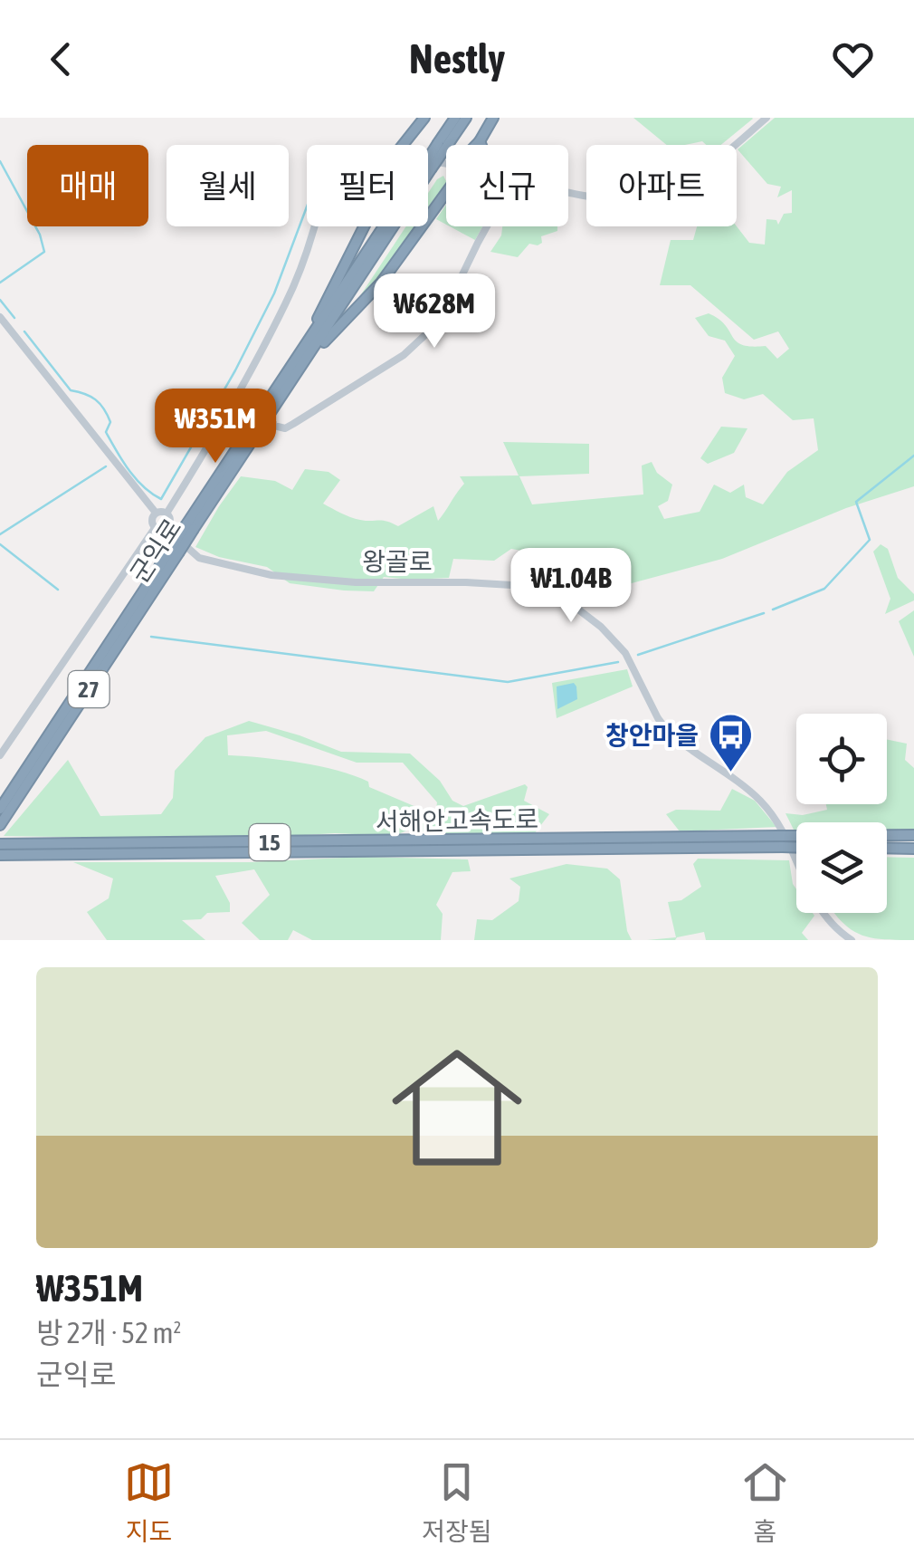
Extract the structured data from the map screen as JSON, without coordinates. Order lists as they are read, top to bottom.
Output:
{
  "streets": {
    "highway": [
      "군익로",
      "27",
      "서해안고속도로",
      "15"
    ],
    "street": ["왕골로"]
  },
  "places": {
    "bus stop": ["창안마을"]
  },
  "page": {
    "header": "Nestly",
    "chip": [
      "매매",
      "월세",
      "필터",
      "신규",
      "아파트"
    ],
    "price": ["₩628M", "₩351M", "₩1.04B"],
    "list": [
      {
        "name": "₩351M",
        "note": "방 2개 · 52 m² · 군익로"
      }
    ],
    "tabs": ["지도", "저장됨", "홈"]
  }
}
